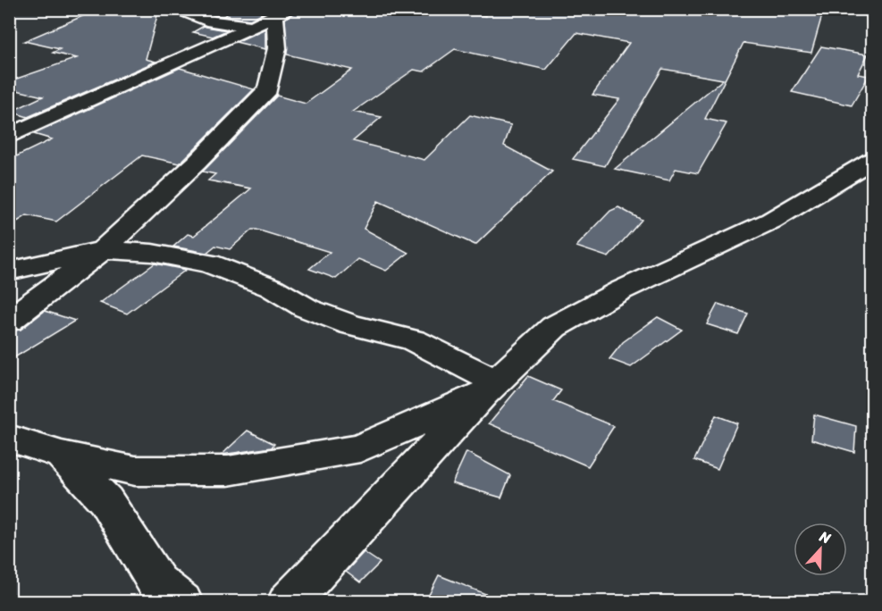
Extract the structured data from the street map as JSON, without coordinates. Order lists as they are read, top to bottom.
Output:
{
  "north": "top"
}
